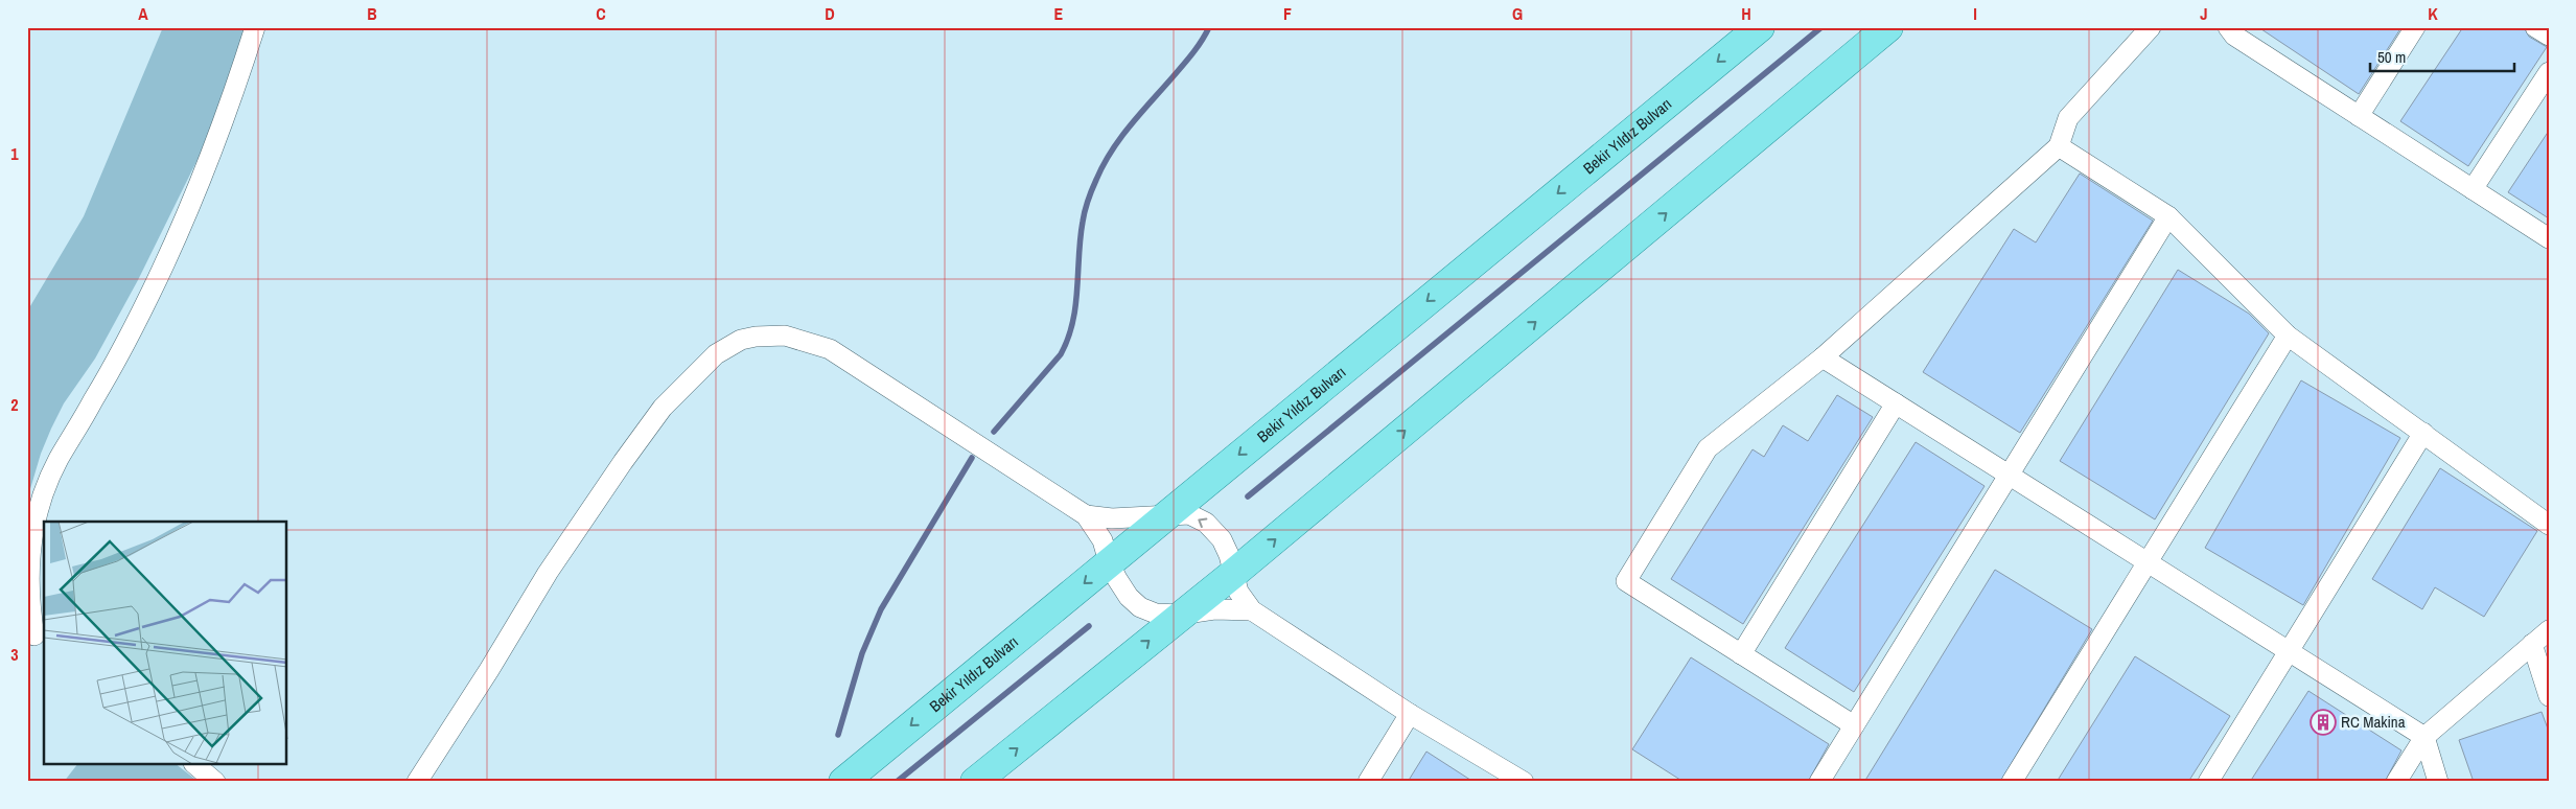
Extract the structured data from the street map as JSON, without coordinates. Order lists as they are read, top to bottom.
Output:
{
  "streets": {
    "main road": ["Bekir Yıldız Bulvarı"]
  },
  "places": {
    "building": ["RC Makina"]
  },
  "scale_bar": "50 m",
  "grid": {
    "columns": [
      "A",
      "B",
      "C",
      "D",
      "E",
      "F",
      "G",
      "H",
      "I",
      "J",
      "K"
    ],
    "rows": ["1", "2", "3"]
  }
}
